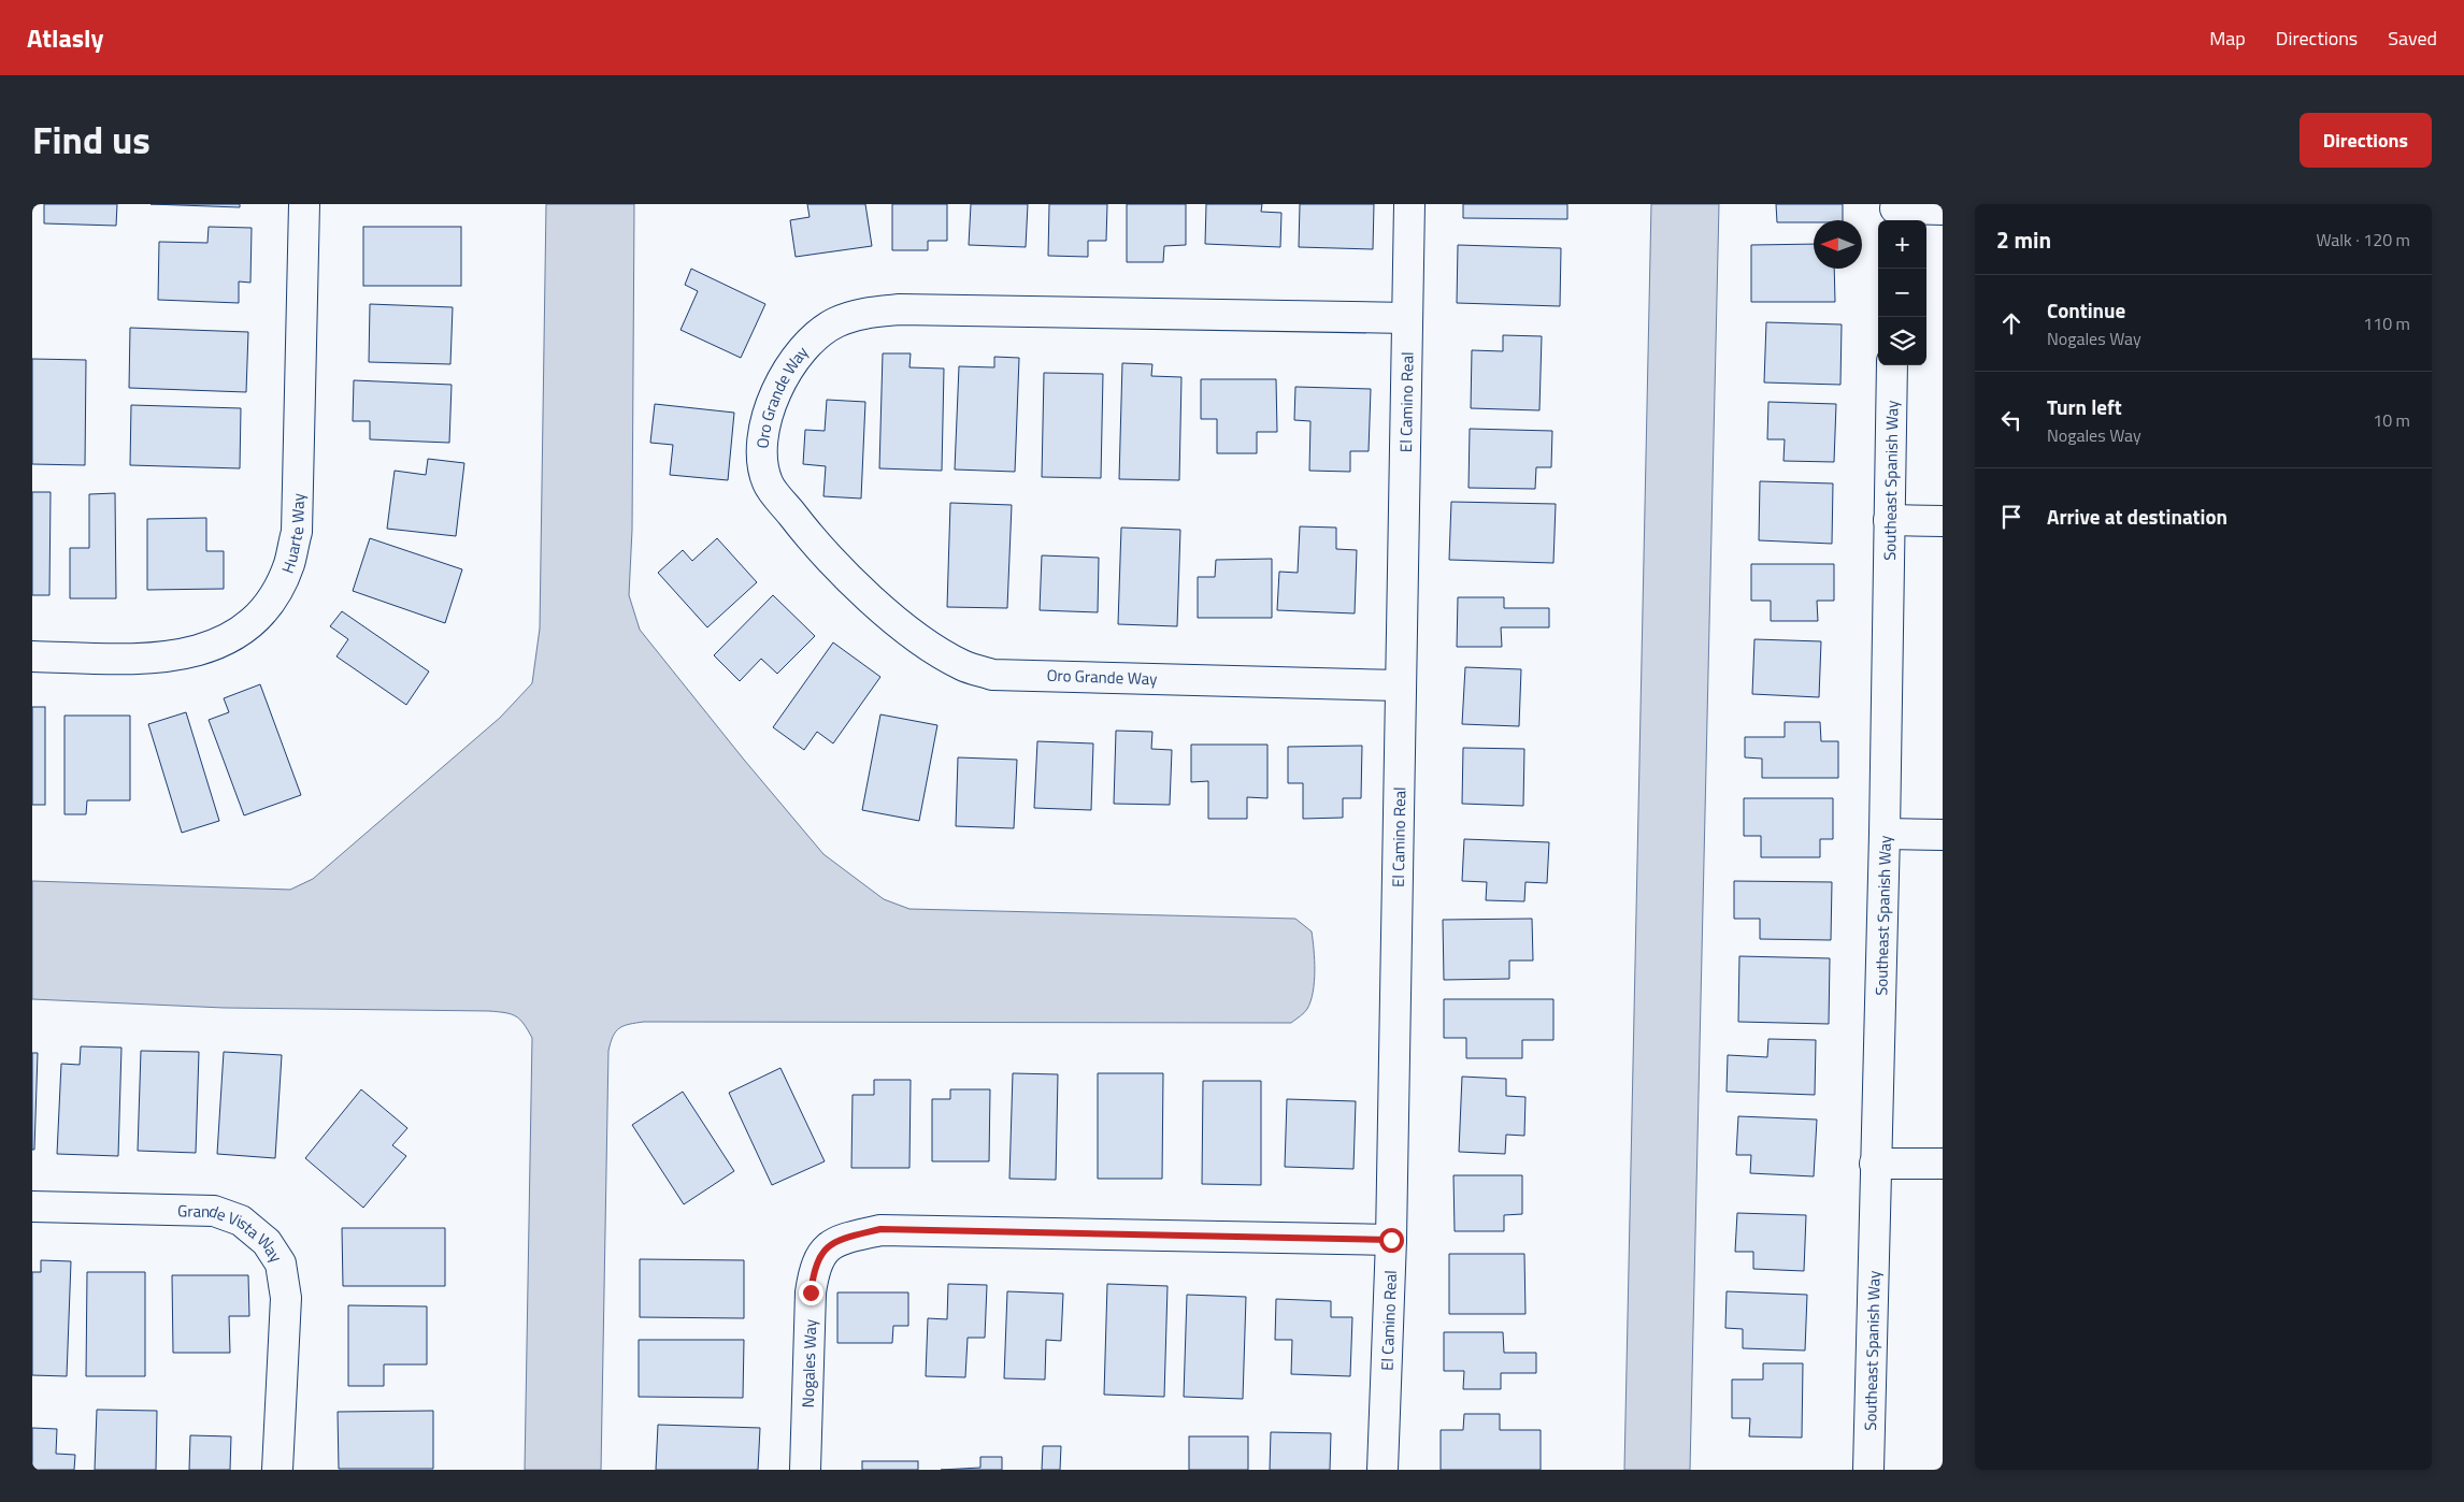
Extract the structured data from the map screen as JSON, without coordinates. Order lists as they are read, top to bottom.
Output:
{
  "streets": {
    "street": [
      "Oro Grande Way",
      "El Camino Real",
      "Southeast Spanish Way",
      "Huarte Way",
      "Grande Vista Way",
      "Nogales Way"
    ]
  },
  "crossings": [
    ["Oro Grande Way", "El Camino Real"],
    ["El Camino Real", "Nogales Way"]
  ],
  "north": "left",
  "page": {
    "header": "Atlasly",
    "nav": ["Map", "Directions", "Saved"],
    "title": "Find us",
    "buttons": "Directions",
    "heading": ["2 min", "Walk · 120 m"],
    "map_buttons": ["+", "−"],
    "list": [
      ["Continue", "Nogales Way", "110 m"],
      ["Turn left", "Nogales Way", "10 m"],
      "Arrive at destination"
    ]
  }
}
